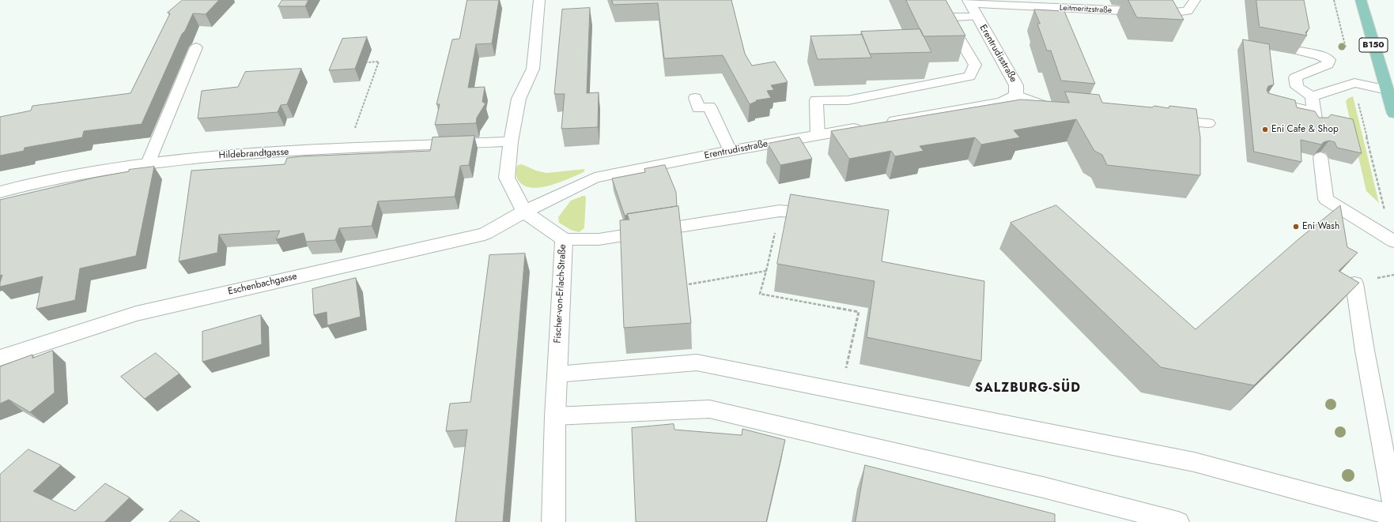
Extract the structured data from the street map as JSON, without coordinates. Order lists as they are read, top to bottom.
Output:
{
  "streets": {
    "main road": ["B150"],
    "street": [
      "Leitmeritzstraße",
      "Erentrudisstraße",
      "Hildebrandtgasse",
      "Eschenbachgasse",
      "Fischer-von-Erlach-Straße"
    ]
  },
  "crossings": [
    ["Leitmeritzstraße", "Erentrudisstraße"],
    ["Erentrudisstraße", "Eschenbachgasse"],
    ["Erentrudisstraße", "Fischer-von-Erlach-Straße"],
    ["Hildebrandtgasse", "Fischer-von-Erlach-Straße"],
    ["Eschenbachgasse", "Fischer-von-Erlach-Straße"]
  ],
  "districts": ["SALZBURG-SÜD"],
  "places": ["Eni Cafe & Shop", "Eni Wash"]
}
